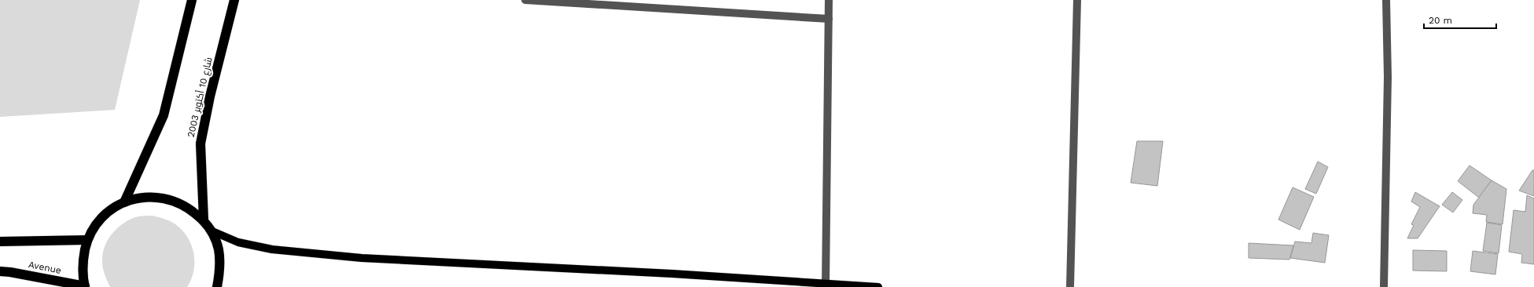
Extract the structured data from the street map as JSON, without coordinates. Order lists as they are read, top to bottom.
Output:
{
  "streets": {
    "highway": ["شارع 10 أكتوبر 2003", "Avenue"]
  },
  "scale_bar": "20 m"
}
